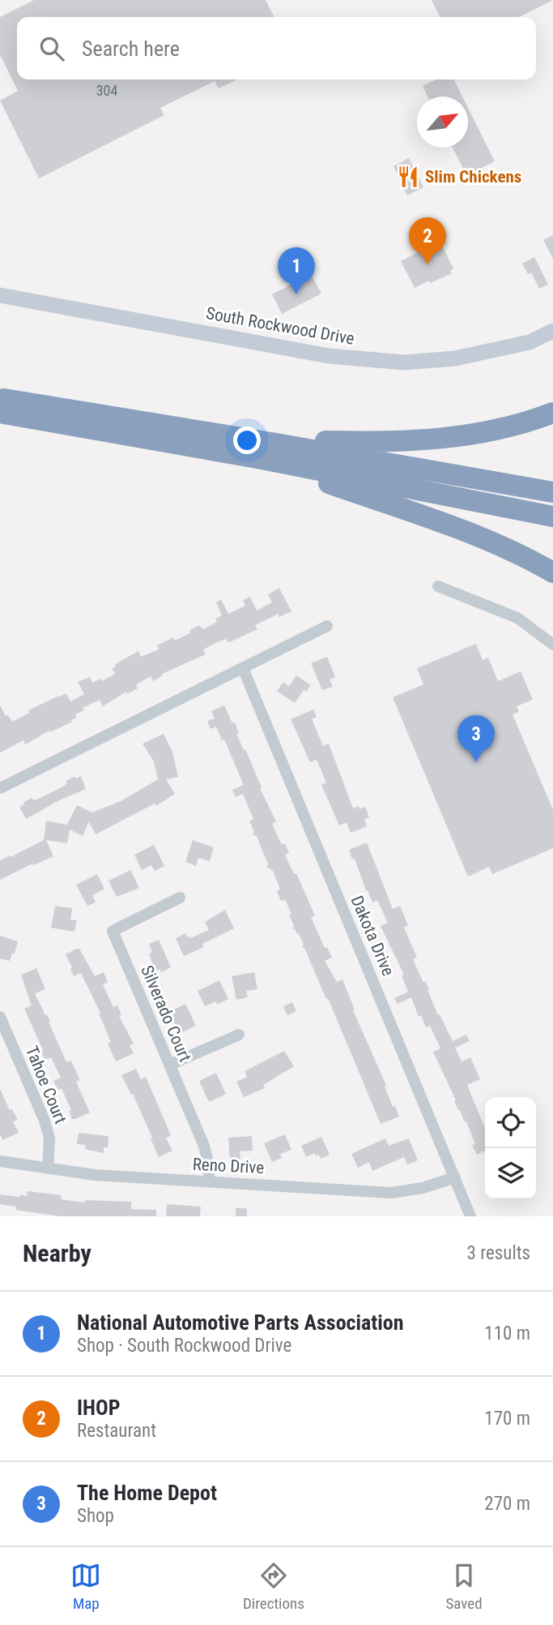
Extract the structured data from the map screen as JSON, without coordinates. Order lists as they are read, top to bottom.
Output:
{
  "streets": {
    "main road": ["South Rockwood Drive"],
    "street": [
      "Dakota Drive",
      "Silverado Court",
      "Tahoe Court",
      "Reno Drive"
    ]
  },
  "crossings": [
    ["Dakota Drive", "Reno Drive"],
    ["Silverado Court", "Reno Drive"],
    ["Tahoe Court", "Reno Drive"]
  ],
  "places": {
    "restaurant": ["Slim Chickens"]
  },
  "house_numbers": ["304"],
  "north": "top right",
  "page": {
    "search": "Search here",
    "pins": ["2", "1", "3"],
    "heading": ["Nearby", "3 results"],
    "list": [
      {
        "mark": "1",
        "name": "National Automotive Parts Association",
        "note": "Shop · South Rockwood Drive",
        "value": "110 m"
      },
      {
        "mark": "2",
        "name": "IHOP",
        "note": "Restaurant",
        "value": "170 m"
      },
      {
        "mark": "3",
        "name": "The Home Depot",
        "note": "Shop",
        "value": "270 m"
      }
    ],
    "nav": ["Map", "Directions", "Saved"]
  }
}
